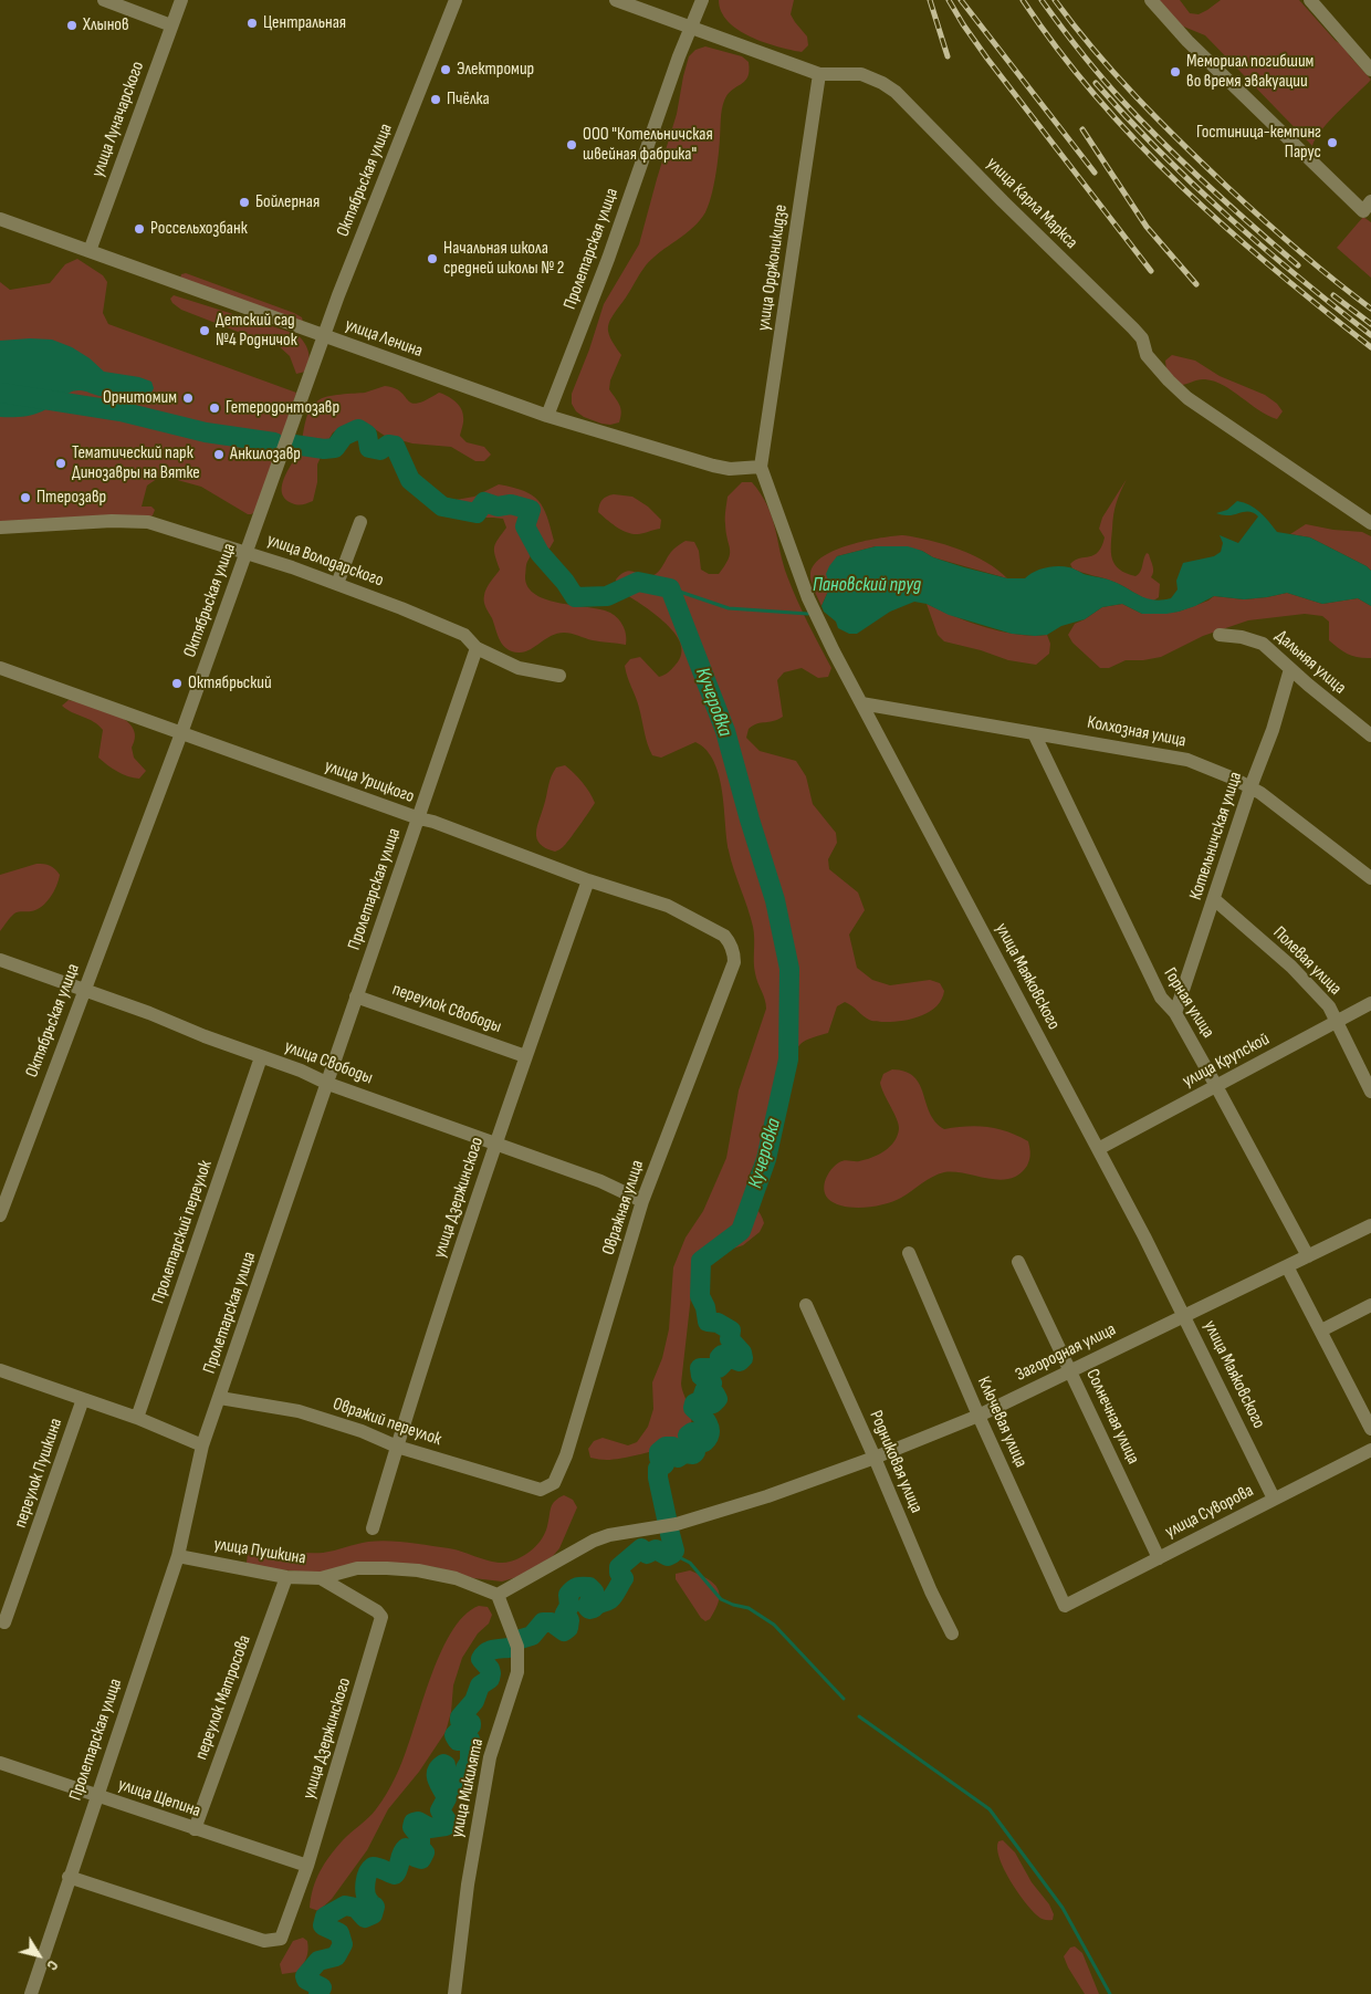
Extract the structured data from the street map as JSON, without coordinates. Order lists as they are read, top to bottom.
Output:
{
  "streets": {
    "street": [
      "улица Луначарского",
      "Октябрьская улица",
      "улица Карла Маркса",
      "Пролетарская улица",
      "улица Орджоникидзе",
      "улица Ленина",
      "улица Володарского",
      "Дальняя улица",
      "Колхозная улица",
      "улица Урицкого",
      "Котельничская улица",
      "Полевая улица",
      "улица Маяковского",
      "Горная улица",
      "переулок Свободы",
      "улица Крупской",
      "улица Свободы",
      "улица Дзержинского",
      "Овражная улица",
      "Пролетарский переулок",
      "Загородная улица",
      "Солнечная улица",
      "Овражий переулок",
      "Ключевая улица",
      "Родниковая улица",
      "переулок Пушкина",
      "улица Суворова",
      "улица Пушкина",
      "переулок Матросова",
      "улица Микилята",
      "улица Щепина"
    ]
  },
  "crossings": [
    ["улица Луначарского", "улица Ленина"],
    ["Октябрьская улица", "улица Ленина"],
    ["Октябрьская улица", "улица Володарского"],
    ["Октябрьская улица", "улица Урицкого"],
    ["Октябрьская улица", "улица Свободы"],
    ["улица Карла Маркса", "Пролетарская улица"],
    ["улица Карла Маркса", "улица Орджоникидзе"],
    ["Пролетарская улица", "улица Ленина"],
    ["Пролетарская улица", "улица Володарского"],
    ["Пролетарская улица", "улица Урицкого"],
    ["Пролетарская улица", "переулок Свободы"],
    ["Пролетарская улица", "улица Свободы"],
    ["Пролетарская улица", "улица Дзержинского"],
    ["Пролетарская улица", "Овражий переулок"],
    ["Пролетарская улица", "улица Пушкина"],
    ["Пролетарская улица", "улица Щепина"],
    ["улица Орджоникидзе", "улица Ленина"],
    ["улица Орджоникидзе", "улица Маяковского"],
    ["улица Ленина", "улица Маяковского"],
    ["Дальняя улица", "Котельничская улица"],
    ["Колхозная улица", "Котельничская улица"],
    ["Колхозная улица", "улица Маяковского"],
    ["Колхозная улица", "Горная улица"],
    ["улица Урицкого", "улица Дзержинского"],
    ["улица Урицкого", "Овражная улица"],
    ["Котельничская улица", "Полевая улица"],
    ["Котельничская улица", "Горная улица"],
    ["Полевая улица", "улица Крупской"],
    ["улица Маяковского", "улица Крупской"],
    ["улица Маяковского", "Загородная улица"],
    ["улица Маяковского", "улица Суворова"],
    ["Горная улица", "улица Крупской"],
    ["Горная улица", "Загородная улица"],
    ["переулок Свободы", "улица Дзержинского"],
    ["улица Свободы", "улица Дзержинского"],
    ["улица Свободы", "Овражная улица"],
    ["улица Свободы", "Пролетарский переулок"],
    ["улица Дзержинского", "Овражий переулок"],
    ["улица Дзержинского", "улица Пушкина"],
    ["улица Дзержинского", "улица Щепина"],
    ["Овражная улица", "Овражий переулок"],
    ["Загородная улица", "Солнечная улица"],
    ["Загородная улица", "Ключевая улица"],
    ["Загородная улица", "Родниковая улица"],
    ["Загородная улица", "улица Пушкина"],
    ["Загородная улица", "улица Микилята"],
    ["Солнечная улица", "улица Суворова"],
    ["Ключевая улица", "улица Суворова"],
    ["улица Пушкина", "переулок Матросова"],
    ["улица Пушкина", "улица Микилята"],
    ["переулок Матросова", "улица Щепина"]
  ],
  "water": ["Пановский пруд", "Кучеровка"],
  "places": [
    "Центральная",
    "Хлынов",
    "Электромир",
    "Мемориал погибшим во время эвакуации",
    "Пчёлка",
    "Гостиница-кемпинг Парус",
    "ООО \"Котельничская швейная фабрика\"",
    "Бойлерная",
    "Россельхозбанк",
    "Начальная школа средней школы № 2",
    "Детский сад №4 Родничок",
    "Орнитомим",
    "Гетеродонтозавр",
    "Анкилозавр",
    "Тематический парк Динозавры на Вятке",
    "Птерозавр",
    "Октябрьский"
  ],
  "north": "bottom right"
}
